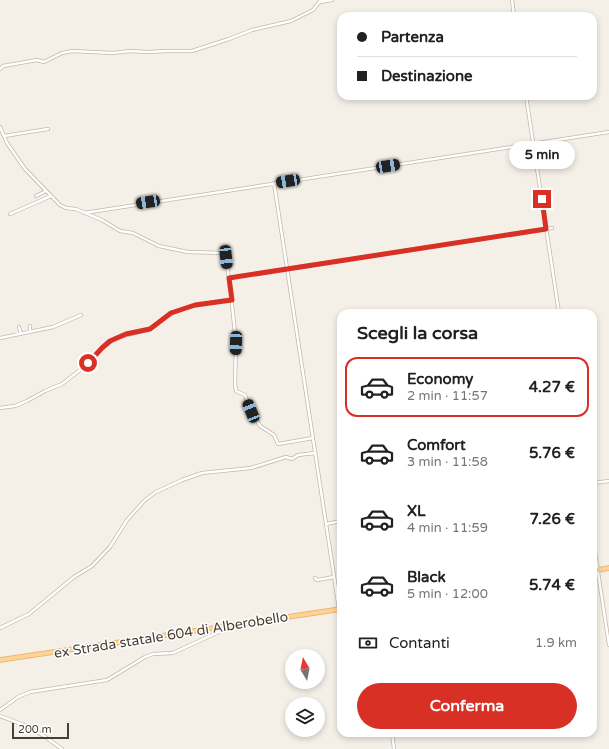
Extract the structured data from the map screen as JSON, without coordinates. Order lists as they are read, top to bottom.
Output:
{
  "streets": {
    "main road": ["ex Strada statale 604 di Alberobello"]
  },
  "scale_bar": "200 m",
  "north": "top",
  "page": {
    "banner": ["Partenza", "Destinazione"],
    "bubble": "5 min",
    "heading": "Scegli la corsa",
    "list": [
      {
        "name": "Economy",
        "note": "2 min · 11:57",
        "value": "4.27 €"
      },
      {
        "name": "Comfort",
        "note": "3 min · 11:58",
        "value": "5.76 €"
      },
      {
        "name": "XL",
        "note": "4 min · 11:59",
        "value": "7.26 €"
      },
      {
        "name": "Black",
        "note": "5 min · 12:00",
        "value": "5.74 €"
      }
    ],
    "pay": ["Contanti", "1.9 km"],
    "buttons": "Conferma",
    "scale": "200 m"
  }
}
